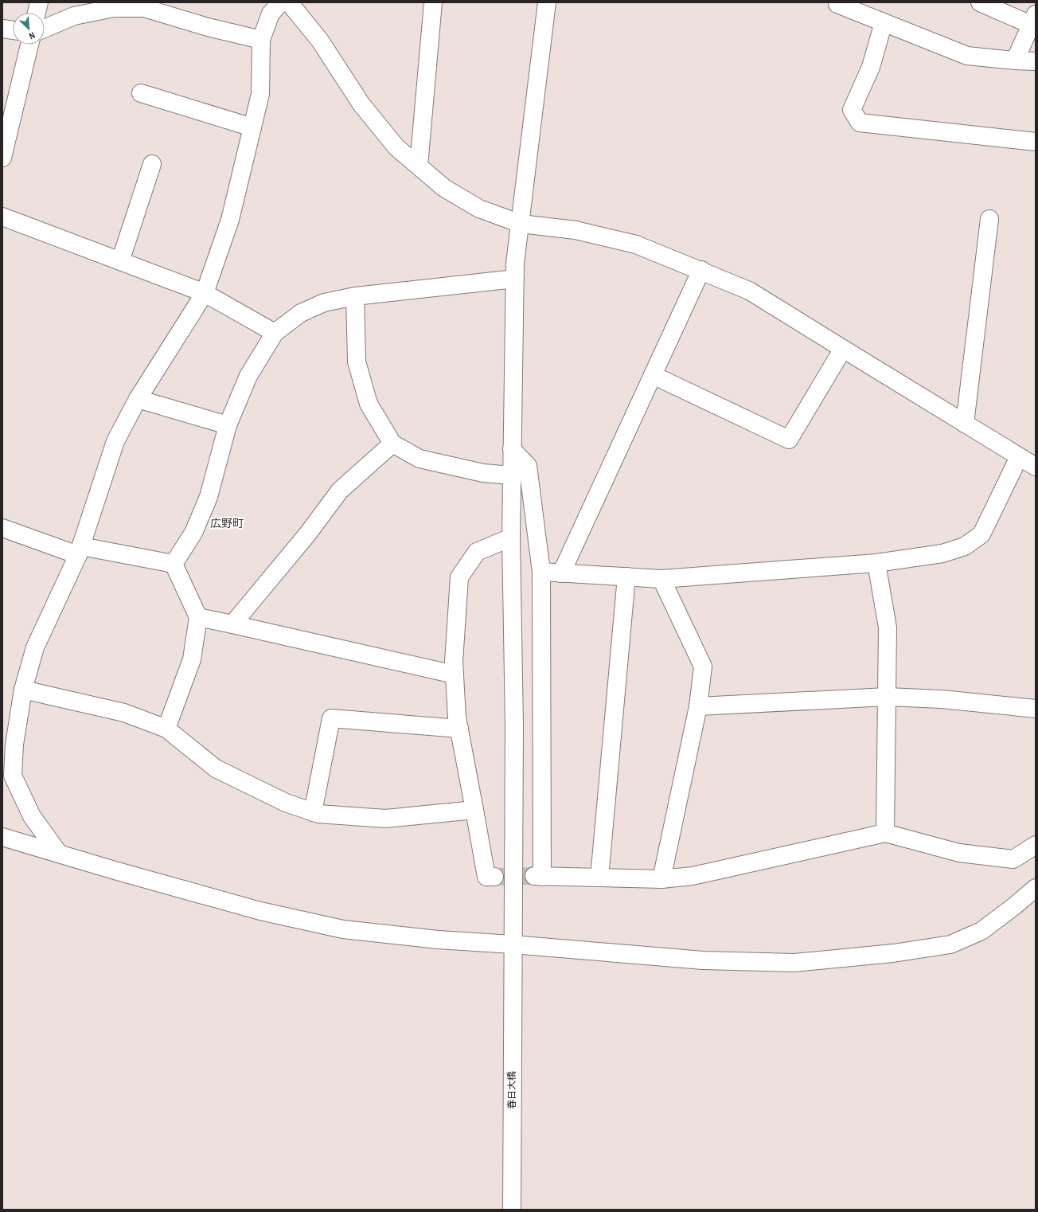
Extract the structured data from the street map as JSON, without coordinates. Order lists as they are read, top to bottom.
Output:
{
  "streets": {
    "street": ["春日大橋"]
  },
  "districts": ["広野町"],
  "north": "bottom right"
}
